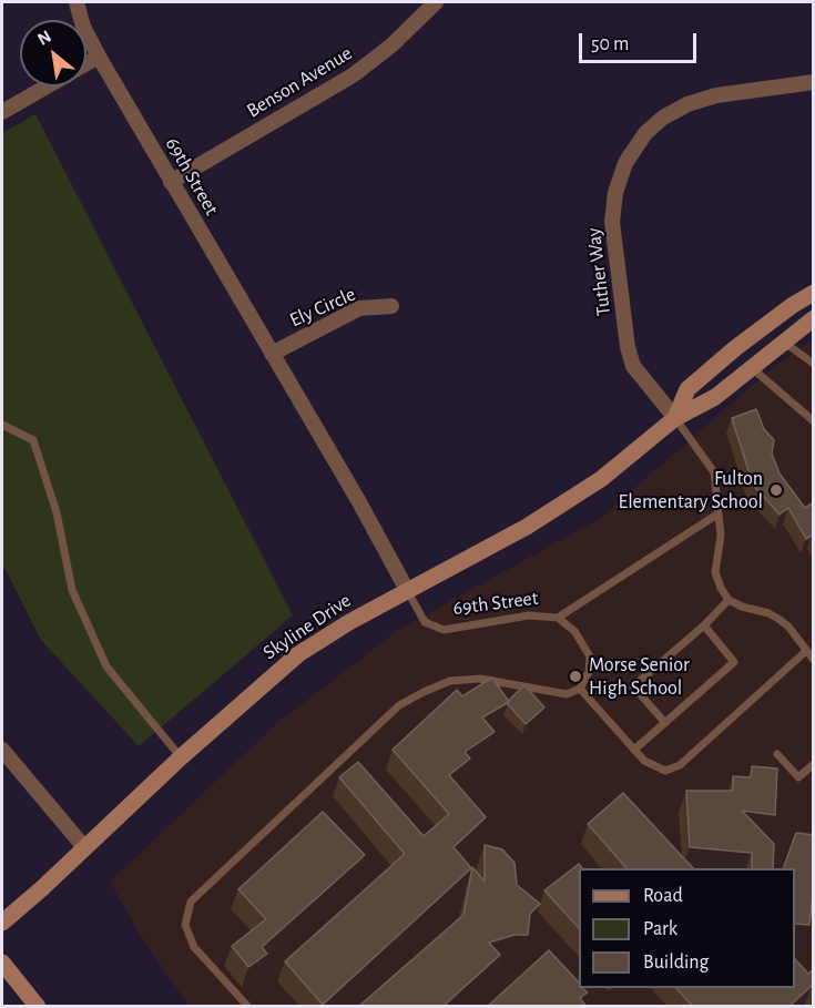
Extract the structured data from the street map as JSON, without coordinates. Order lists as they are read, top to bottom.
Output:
{
  "streets": {
    "main road": ["Skyline Drive"],
    "street": [
      "Benson Avenue",
      "69th Street",
      "Tuther Way",
      "Ely Circle"
    ]
  },
  "crossings": [
    ["Benson Avenue", "69th Street"],
    ["69th Street", "Ely Circle"],
    ["69th Street", "Skyline Drive"],
    ["Tuther Way", "Skyline Drive"]
  ],
  "places": ["Fulton Elementary School", "Morse Senior High School"],
  "legend": ["Road", "Park", "Building"],
  "scale_bar": "50 m",
  "north": "top left"
}
